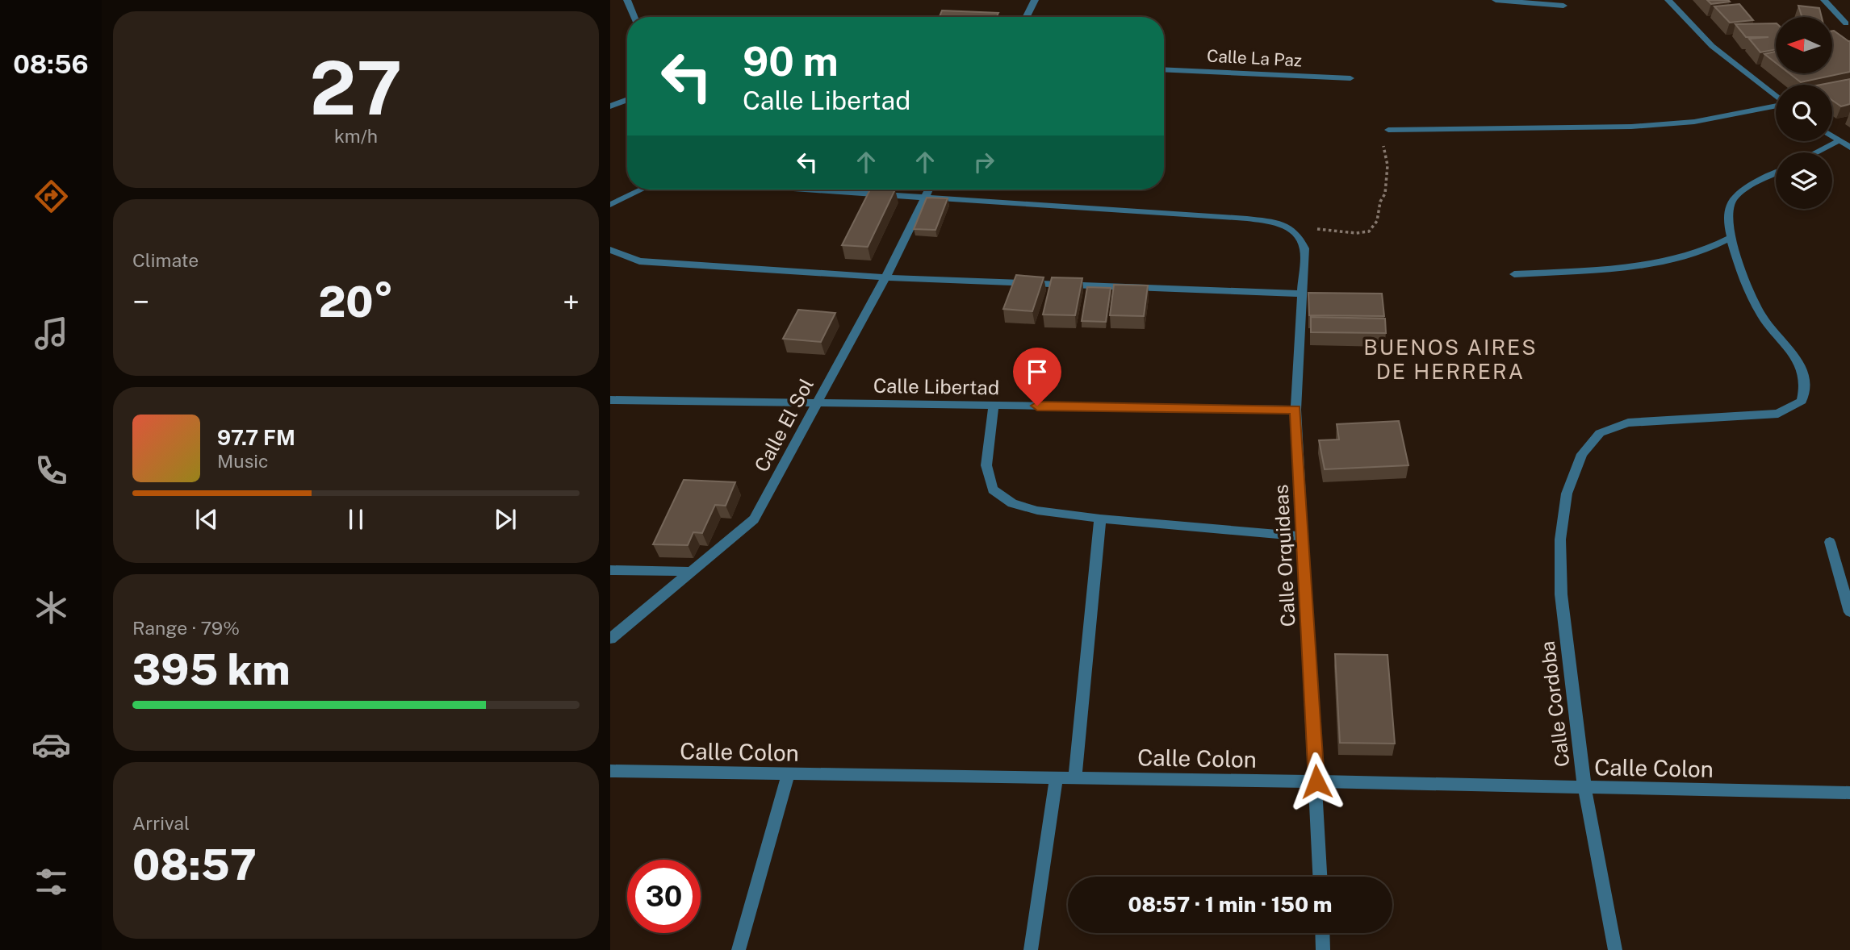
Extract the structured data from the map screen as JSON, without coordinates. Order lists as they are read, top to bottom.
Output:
{
  "streets": {
    "street": [
      "Calle La Paz",
      "Calle Libertad",
      "Calle El Sol",
      "Calle Orquideas",
      "Calle Cordoba",
      "Calle Colon"
    ]
  },
  "crossings": [
    ["Calle Libertad", "Calle El Sol"],
    ["Calle Libertad", "Calle Orquideas"],
    ["Calle Orquideas", "Calle Colon"],
    ["Calle Cordoba", "Calle Colon"]
  ],
  "districts": ["BUENOS AIRES DE HERRERA"],
  "north": "left",
  "page": {
    "tabs": "08:56",
    "tile": [
      ["27", "km/h"],
      "Climate",
      ["Range · 79%", "395 km"],
      ["Arrival", "08:57"]
    ],
    "turn": ["90 m", "Calle Libertad"],
    "heat": ["−", "20°", "+"],
    "song": ["97.7 FM", "Music"],
    "limit": "30",
    "trip": "08:57 · 1 min · 150 m"
  }
}
